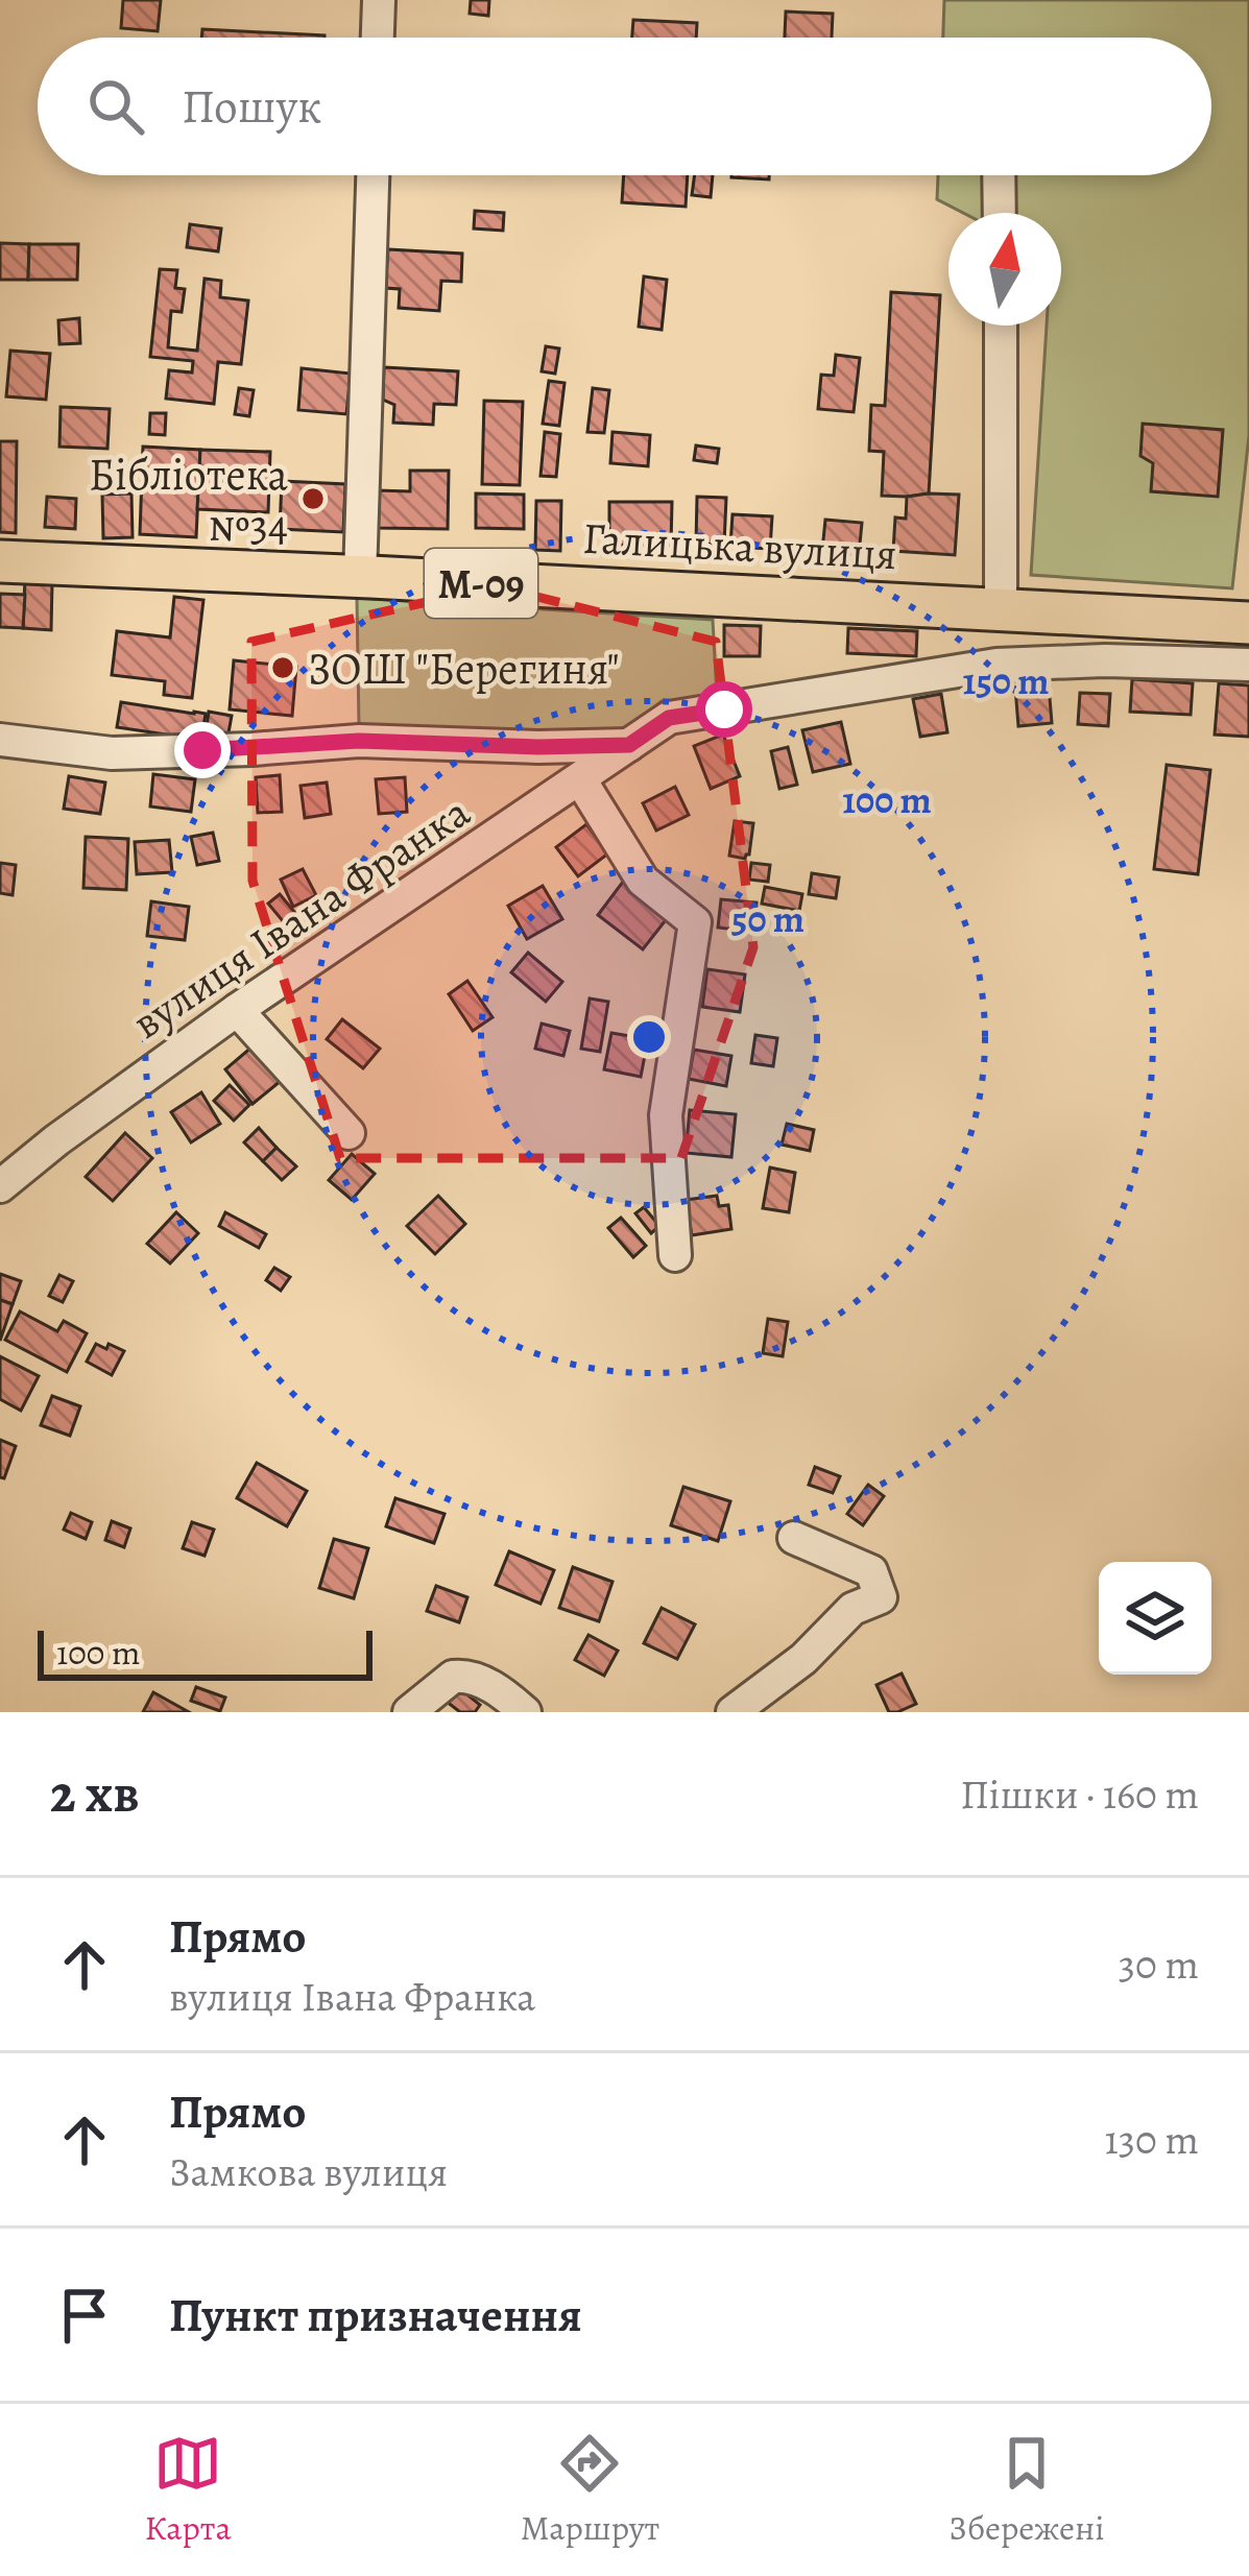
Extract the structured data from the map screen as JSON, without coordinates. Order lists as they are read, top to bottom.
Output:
{
  "streets": {
    "main road": ["Галицька вулиця", "М-09"],
    "street": ["вулиця Івана Франка"]
  },
  "places": ["Бібліотека №34", "ЗОШ \"Берегиня\""],
  "scale_bar": "100 m",
  "north": "top",
  "page": {
    "search": "Пошук",
    "scale": "100 m",
    "heading": ["2 хв", "Пішки · 160 m"],
    "list": [
      ["Прямо", "вулиця Івана Франка", "30 m"],
      ["Прямо", "Замкова вулиця", "130 m"],
      "Пункт призначення"
    ],
    "nav": ["Карта", "Маршрут", "Збережені"]
  },
  "rings": ["150 m", "100 m", "50 m"]
}
